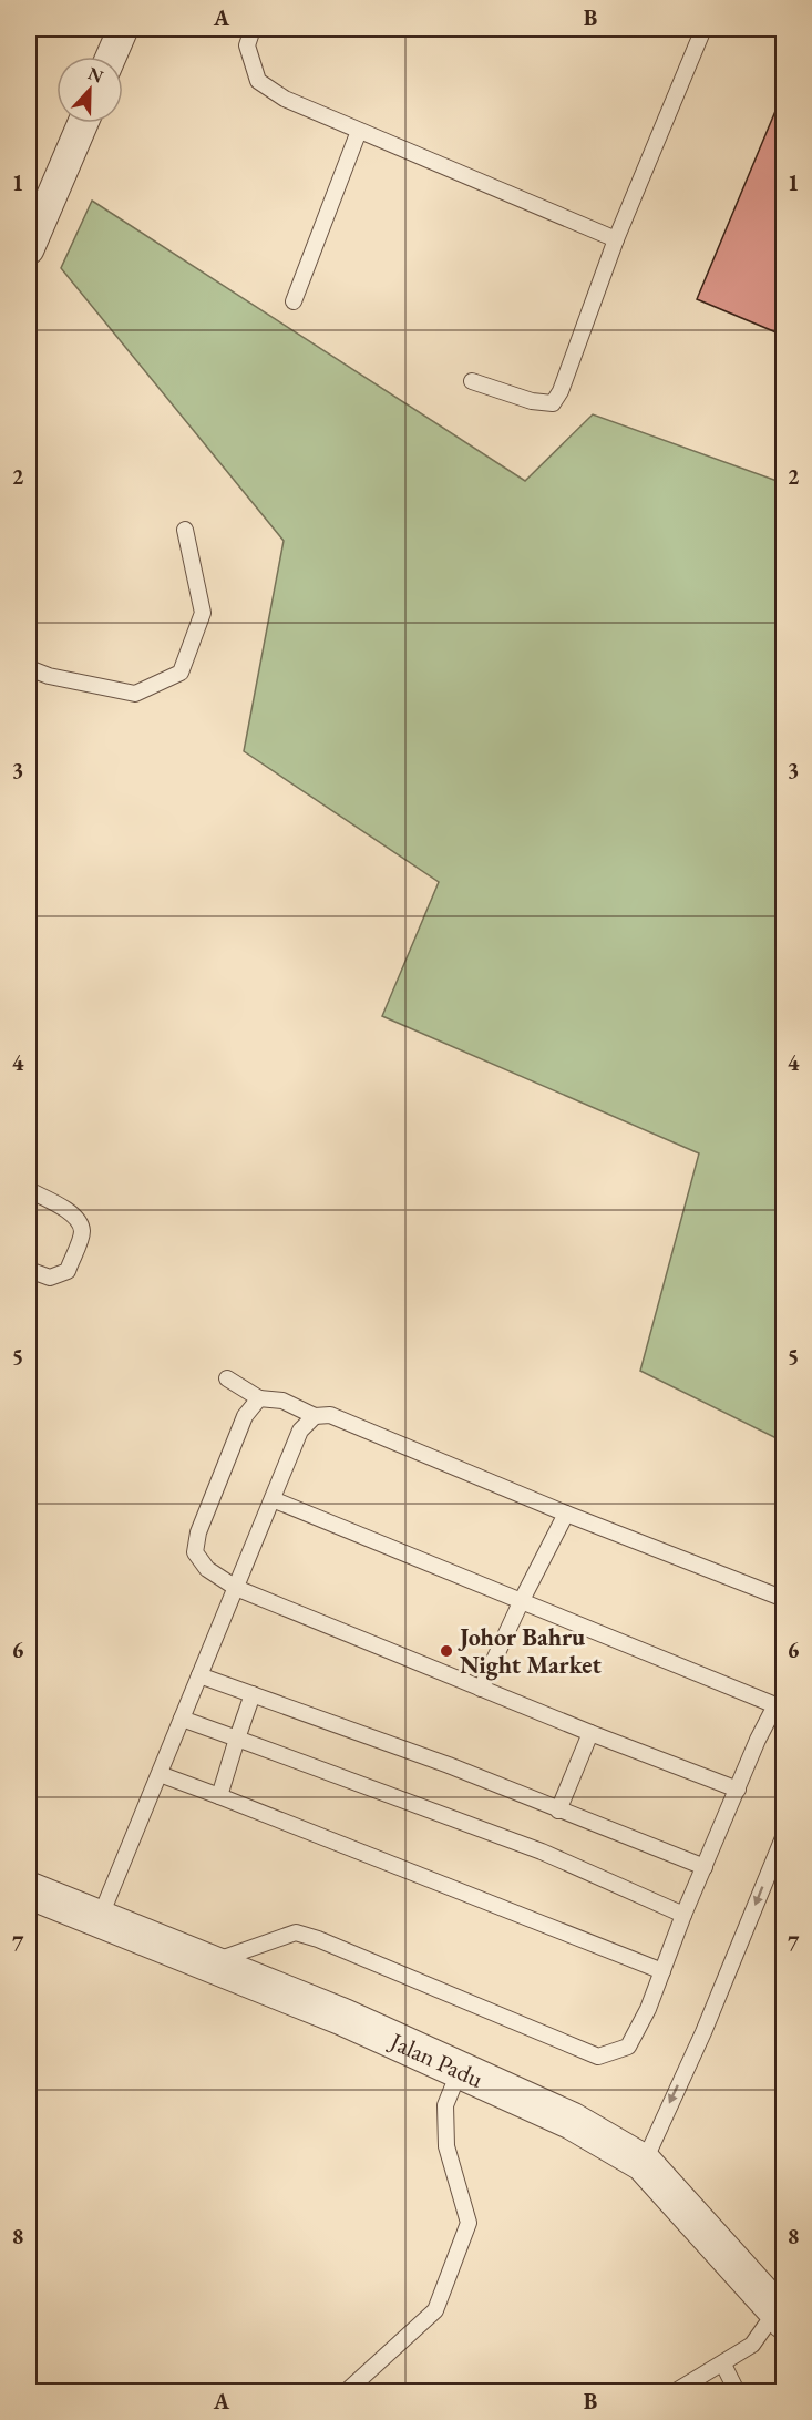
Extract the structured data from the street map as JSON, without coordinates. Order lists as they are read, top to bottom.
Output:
{
  "streets": {
    "street": ["Jalan Padu"]
  },
  "places": ["Johor Bahru Night Market"],
  "north": "top",
  "grid": {
    "columns": ["A", "B"],
    "rows": [
      "1",
      "2",
      "3",
      "4",
      "5",
      "6",
      "7",
      "8"
    ]
  }
}
